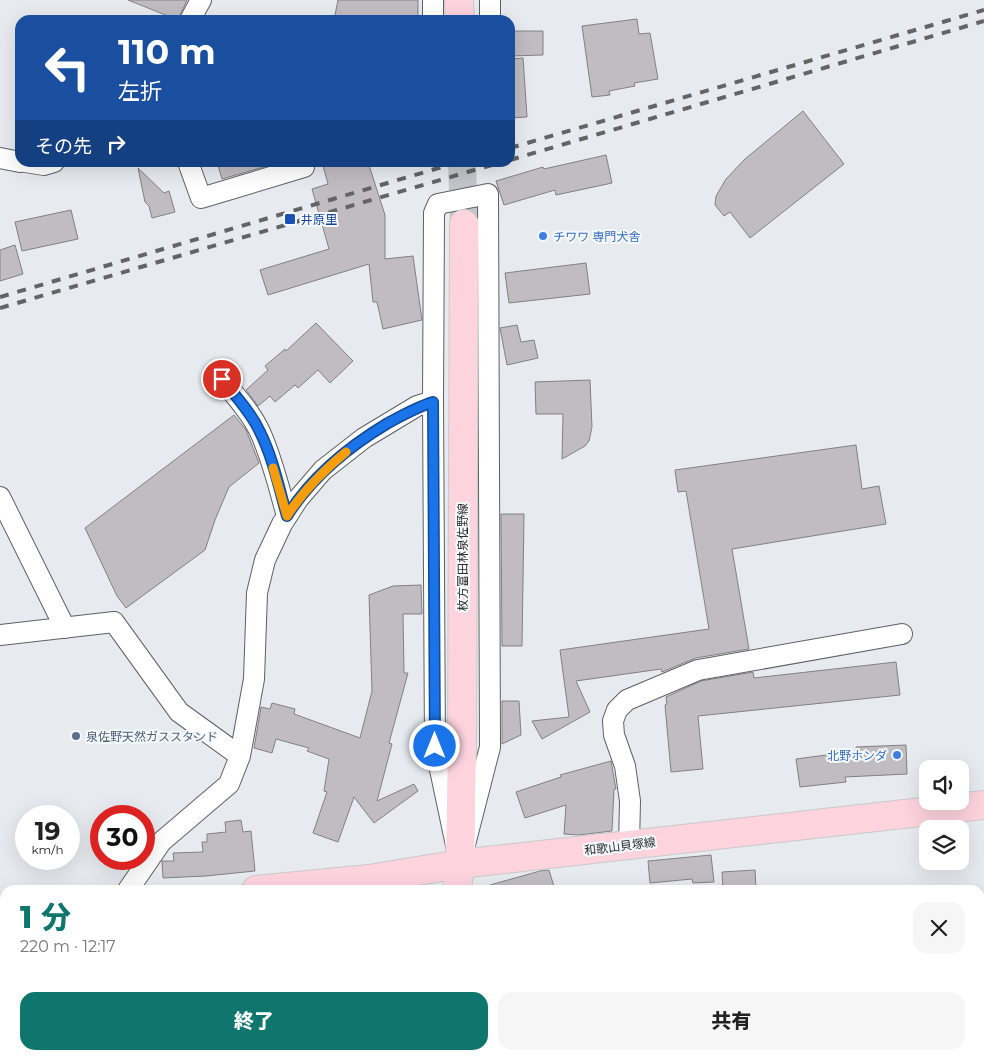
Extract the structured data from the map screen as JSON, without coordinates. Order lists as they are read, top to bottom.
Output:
{
  "streets": {
    "main road": ["枚方富田林泉佐野線", "和歌山貝塚線"]
  },
  "crossings": [
    ["枚方富田林泉佐野線", "和歌山貝塚線"]
  ],
  "places": {
    "transit": ["井原里"],
    "other": ["チワワ 専門犬舎", "泉佐野天然ガススタンド", "北野ホンダ"]
  },
  "page": {
    "turn": ["110 m", "左折"],
    "then": "その先",
    "speed": "19 km/h",
    "limit": "30",
    "heading": ["1 分", "220 m · 12:17"],
    "buttons": ["終了", "共有"]
  }
}
